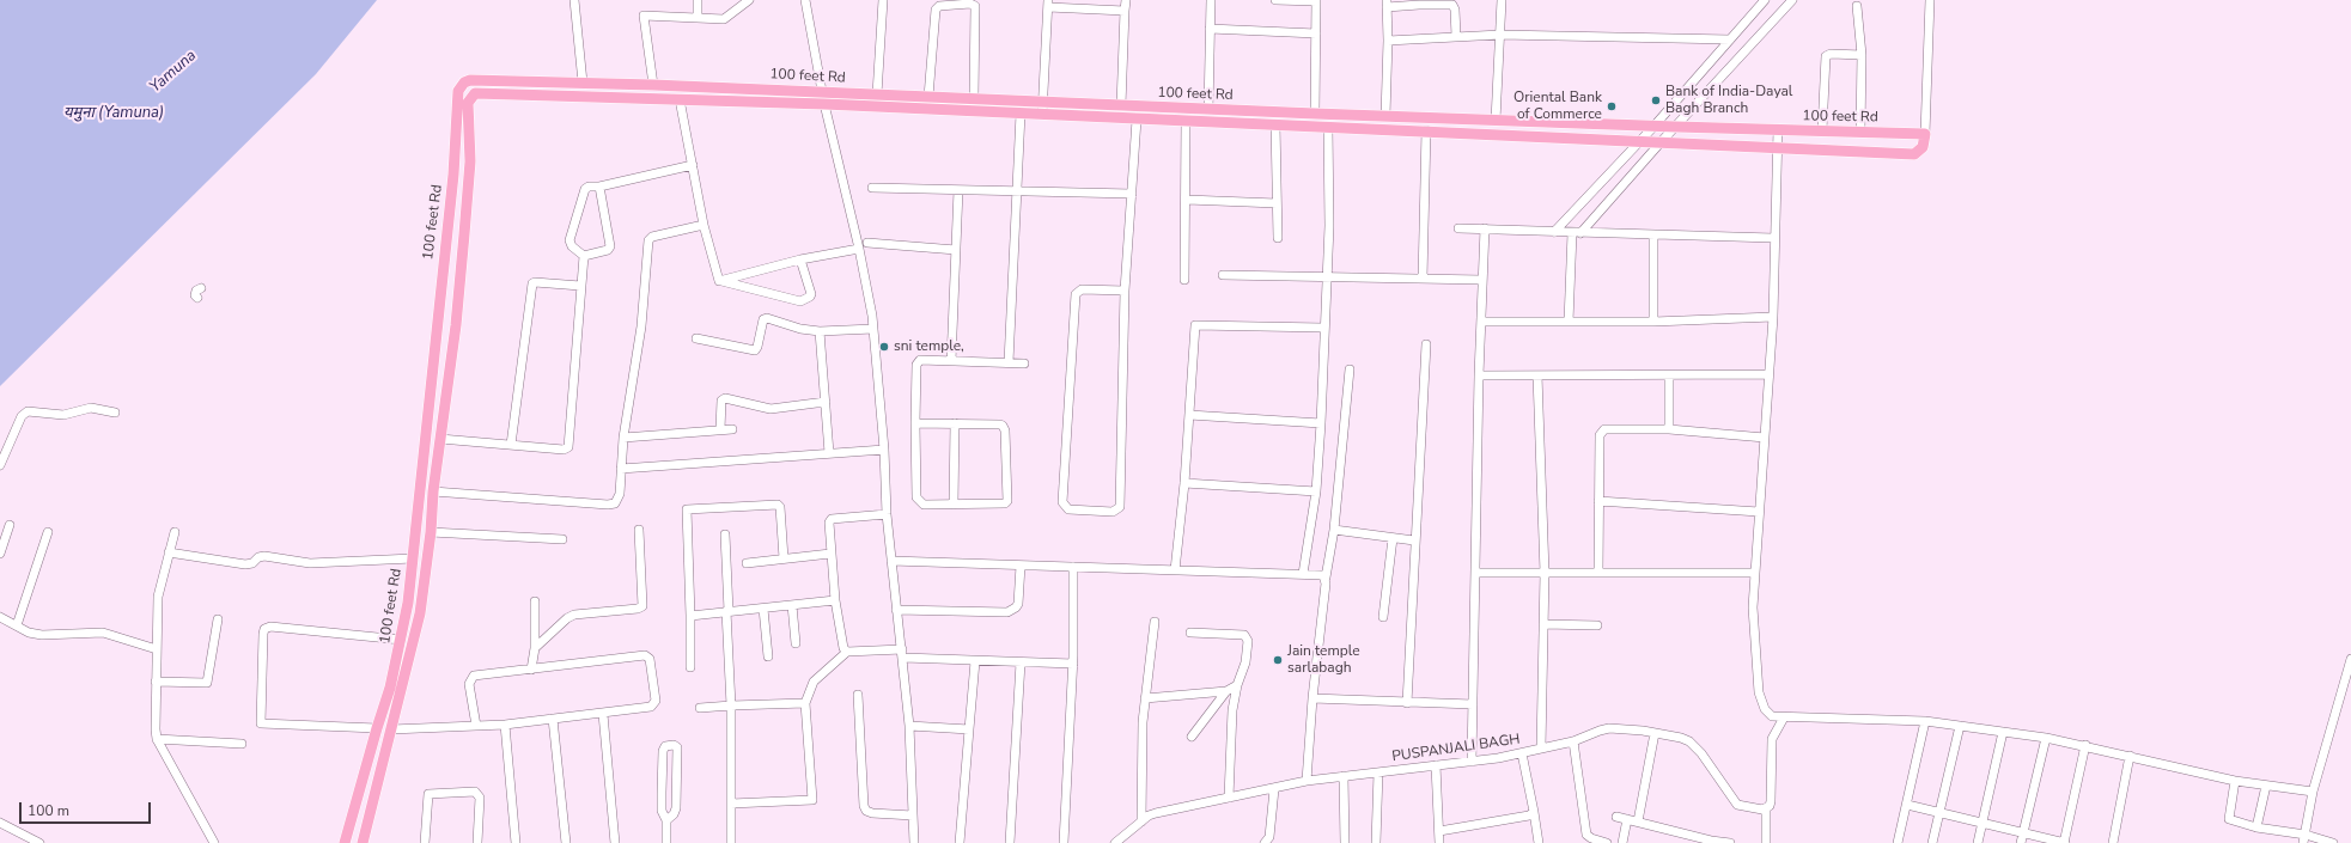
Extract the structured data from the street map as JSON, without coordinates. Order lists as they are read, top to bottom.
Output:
{
  "streets": {
    "main road": ["100 feet Rd"],
    "street": ["PUSPANJALI BAGH"]
  },
  "water": ["Yamuna", "यमुना (Yamuna)"],
  "places": [
    "Bank of India-Dayal Bagh Branch",
    "Oriental Bank of Commerce",
    "sni temple,",
    "Jain temple sarlabagh"
  ],
  "scale_bar": "100 m"
}
